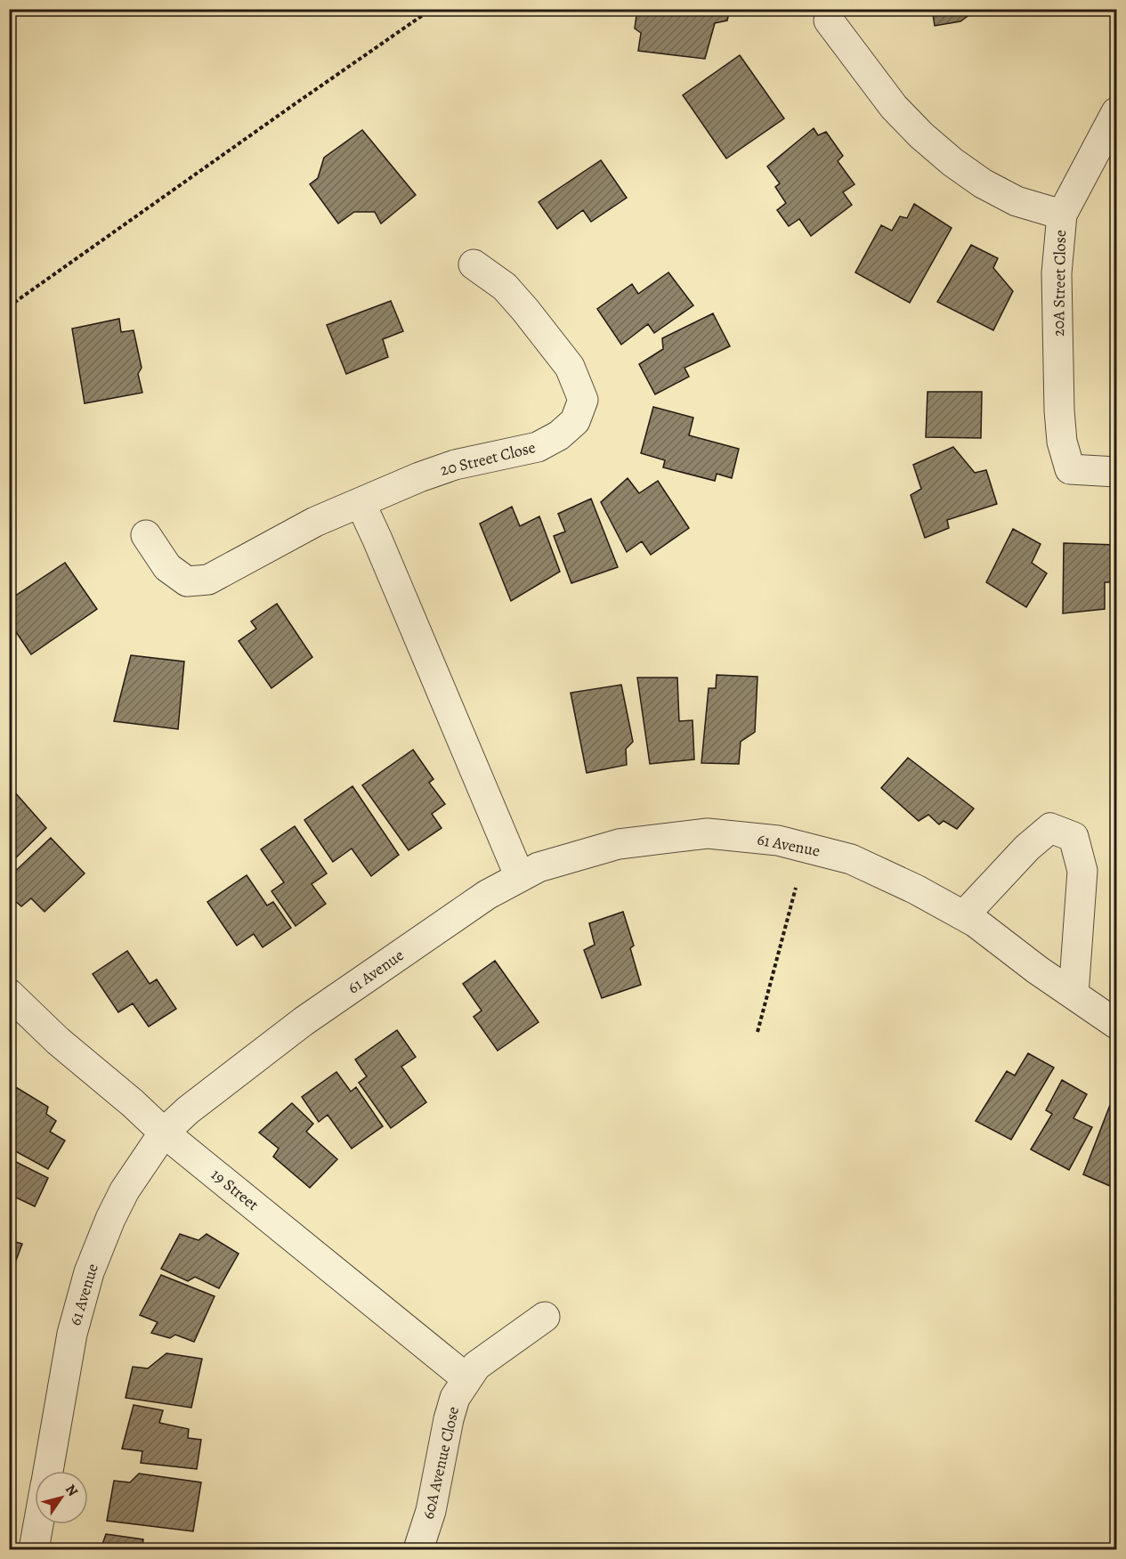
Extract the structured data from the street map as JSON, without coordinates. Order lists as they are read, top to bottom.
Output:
{
  "streets": {
    "street": [
      "20A Street Close",
      "20 Street Close",
      "61 Avenue",
      "19 Street",
      "60A Avenue Close"
    ]
  },
  "crossings": [
    ["61 Avenue", "19 Street"],
    ["19 Street", "60A Avenue Close"]
  ],
  "north": "top right"
}
